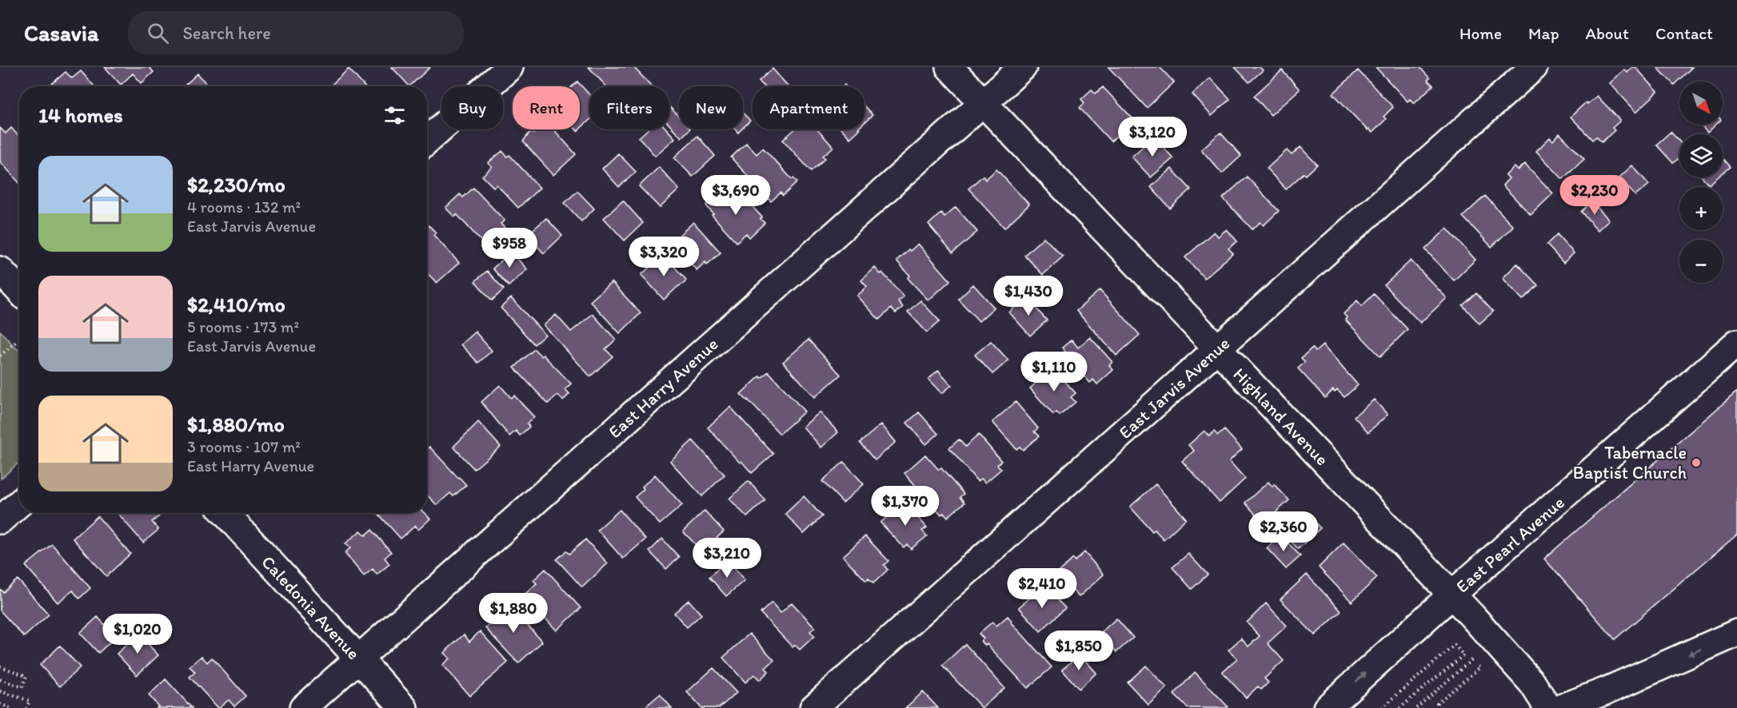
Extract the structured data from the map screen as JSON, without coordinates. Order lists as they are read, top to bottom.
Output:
{
  "streets": {
    "street": [
      "East Harry Avenue",
      "East Jarvis Avenue",
      "Highland Avenue",
      "East Pearl Avenue",
      "Caledonia Avenue"
    ]
  },
  "crossings": [
    ["East Harry Avenue", "Highland Avenue"],
    ["East Harry Avenue", "Caledonia Avenue"],
    ["East Jarvis Avenue", "Highland Avenue"],
    ["Highland Avenue", "East Pearl Avenue"]
  ],
  "places": ["Tabernacle Baptist Church"],
  "north": "bottom right",
  "page": {
    "header": "Casavia",
    "search": "Search here",
    "nav": [
      "Home",
      "Map",
      "About",
      "Contact"
    ],
    "map_buttons": ["+", "−"],
    "chip": [
      "Buy",
      "Rent",
      "Filters",
      "New",
      "Apartment"
    ],
    "heading": "14 homes",
    "price": [
      "$3,120",
      "$3,690",
      "$2,230",
      "$958",
      "$3,320",
      "$1,430",
      "$1,110",
      "$1,370",
      "$2,360",
      "$3,210",
      "$2,410",
      "$1,880",
      "$1,020",
      "$1,850"
    ],
    "list": [
      {
        "name": "$2,230/mo",
        "note": "4 rooms · 132 m² · East Jarvis Avenue"
      },
      {
        "name": "$2,410/mo",
        "note": "5 rooms · 173 m² · East Jarvis Avenue"
      },
      {
        "name": "$1,880/mo",
        "note": "3 rooms · 107 m² · East Harry Avenue"
      }
    ]
  }
}
